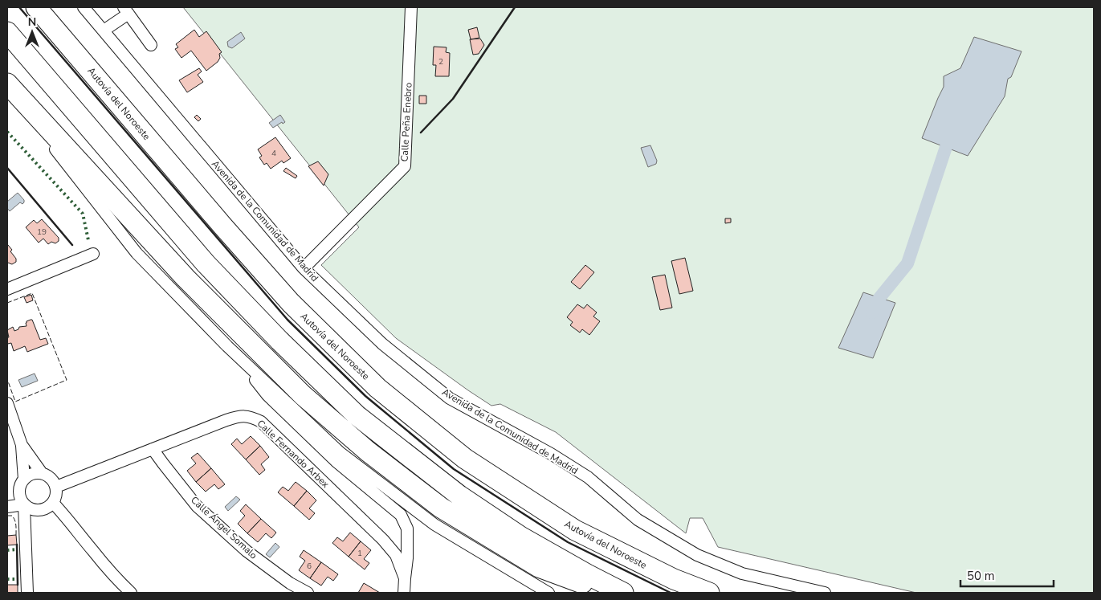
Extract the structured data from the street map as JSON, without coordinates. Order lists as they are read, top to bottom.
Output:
{
  "streets": {
    "highway": ["Autovía del Noroeste"],
    "street": [
      "Calle Peña Enebro",
      "Avenida de la Comunidad de Madrid",
      "Calle Fernando Arbex",
      "Calle Ángel Somalo"
    ]
  },
  "crossings": [
    ["Calle Peña Enebro", "Avenida de la Comunidad de Madrid"],
    ["Calle Fernando Arbex", "Calle Ángel Somalo"]
  ],
  "house_numbers": [
    "2",
    "4",
    "19",
    "1",
    "6"
  ],
  "scale_bar": "50 m",
  "north": "top"
}
